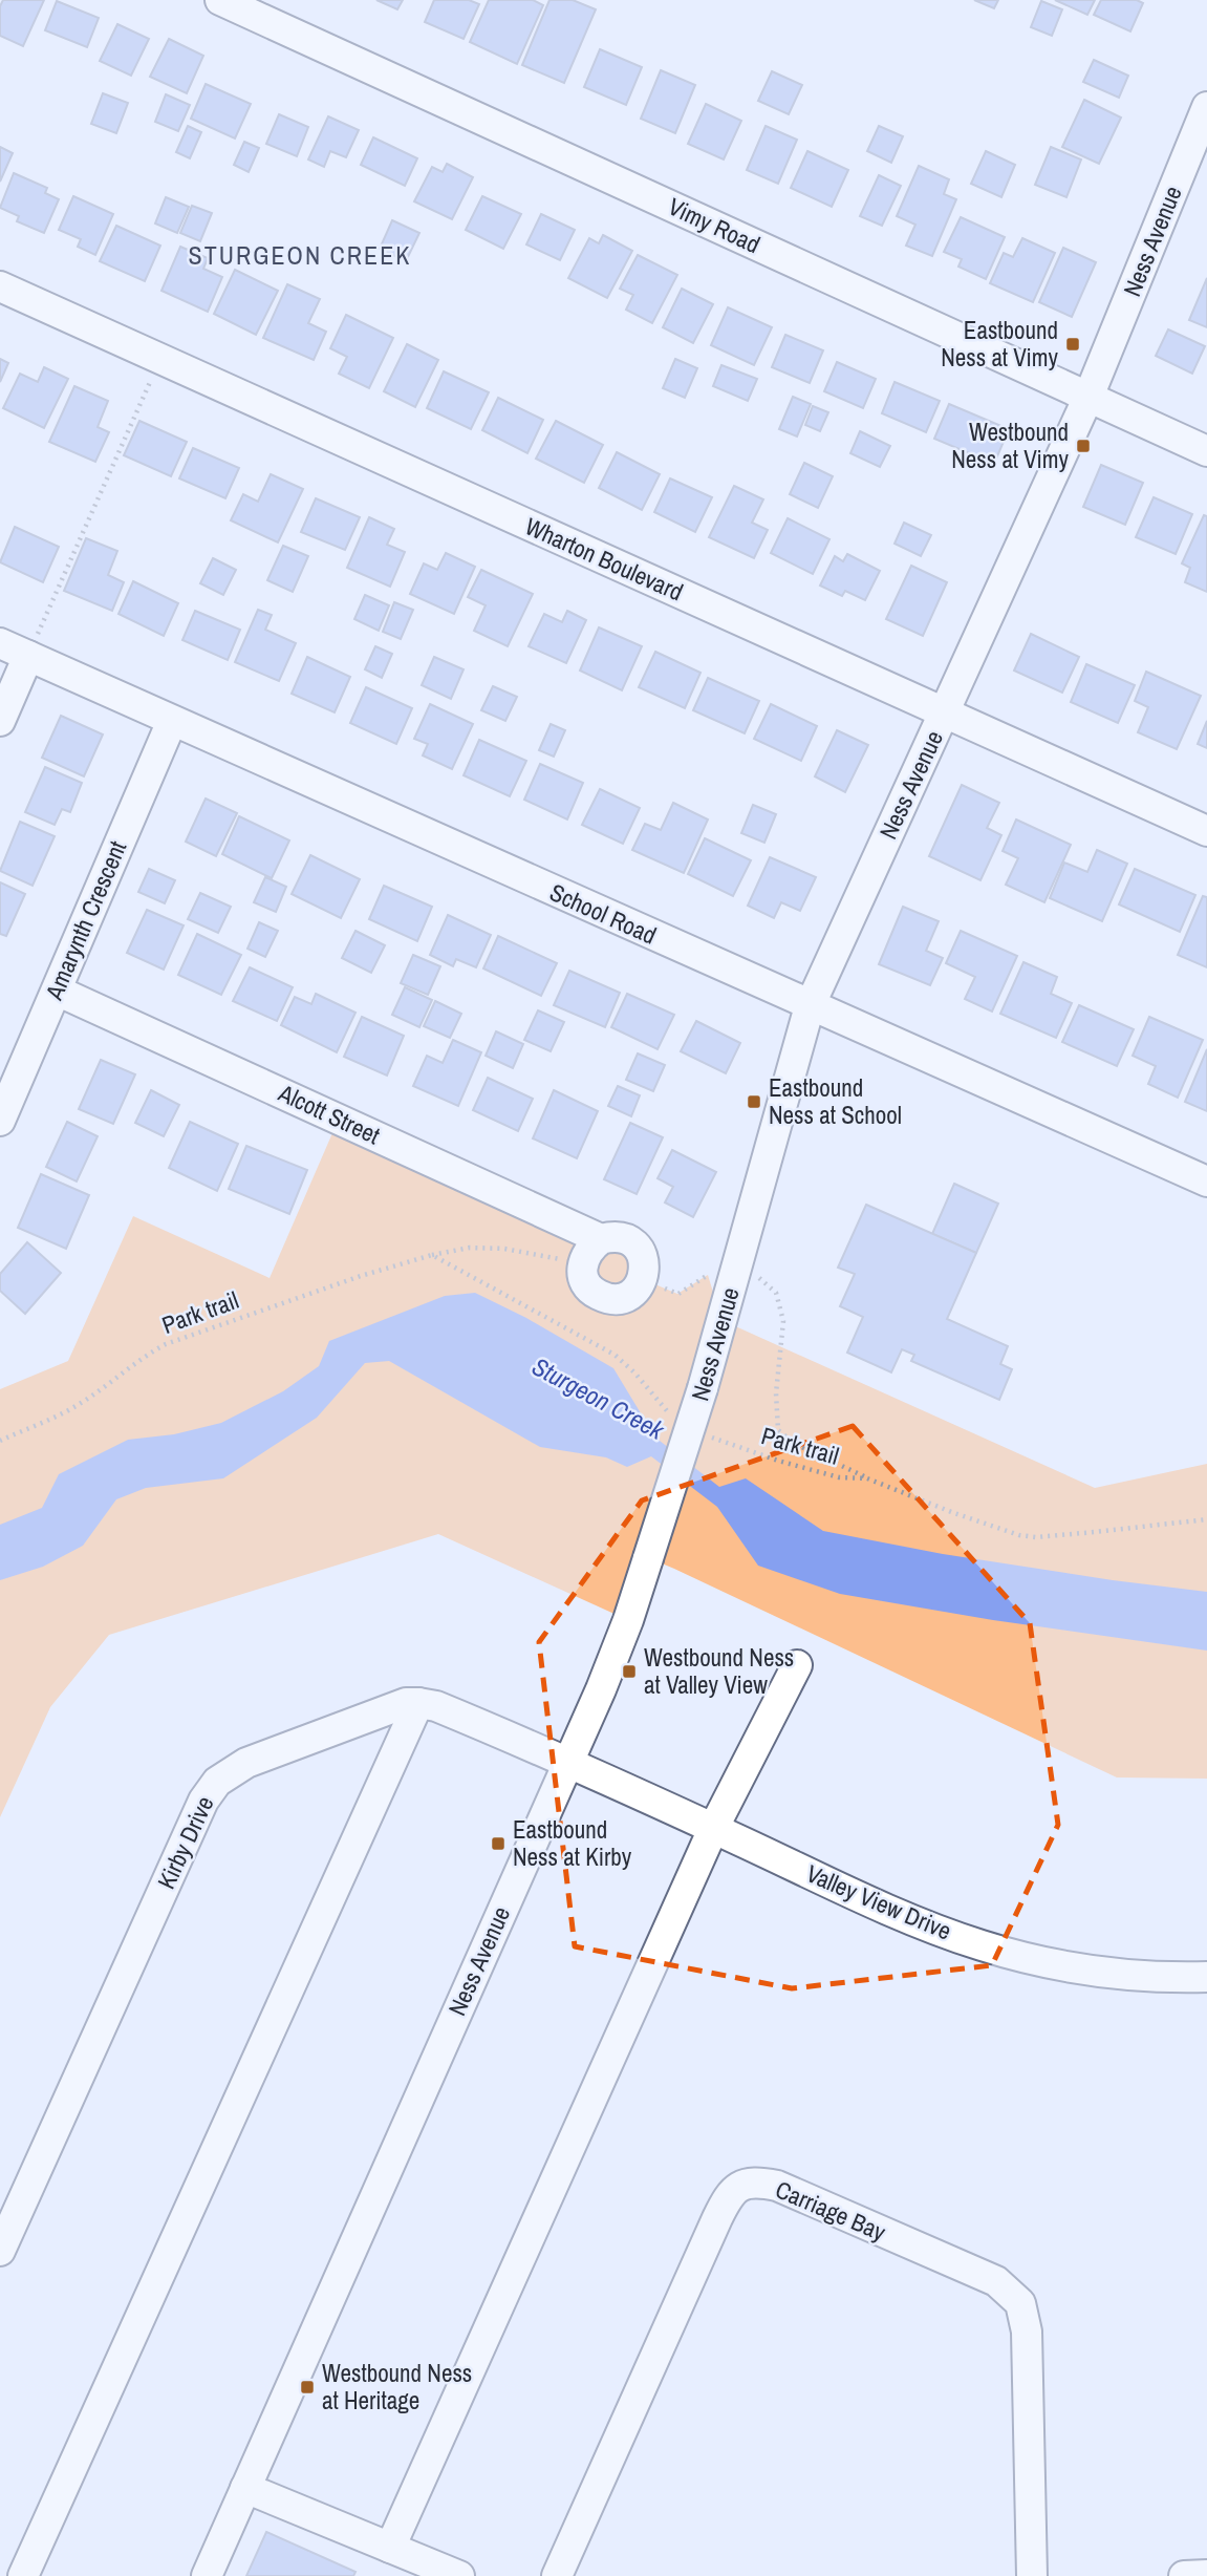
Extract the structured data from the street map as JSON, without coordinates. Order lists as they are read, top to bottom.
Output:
{
  "streets": {
    "street": [
      "Vimy Road",
      "Ness Avenue",
      "Wharton Boulevard",
      "School Road",
      "Amarynth Crescent",
      "Alcott Street",
      "Kirby Drive",
      "Valley View Drive",
      "Carriage Bay"
    ],
    "path": ["Park trail"]
  },
  "crossings": [
    ["Vimy Road", "Ness Avenue"],
    ["Ness Avenue", "Wharton Boulevard"],
    ["Ness Avenue", "School Road"],
    ["Ness Avenue", "Kirby Drive"],
    ["Ness Avenue", "Valley View Drive"],
    ["School Road", "Amarynth Crescent"],
    ["Amarynth Crescent", "Alcott Street"],
    ["Alcott Street", "Park trail"],
    ["Kirby Drive", "Valley View Drive"]
  ],
  "districts": ["STURGEON CREEK"],
  "water": ["Sturgeon Creek"],
  "places": {
    "transit": [
      "Eastbound Ness at Vimy",
      "Westbound Ness at Vimy",
      "Eastbound Ness at School",
      "Westbound Ness at Valley View",
      "Eastbound Ness at Kirby",
      "Westbound Ness at Heritage"
    ]
  }
}
